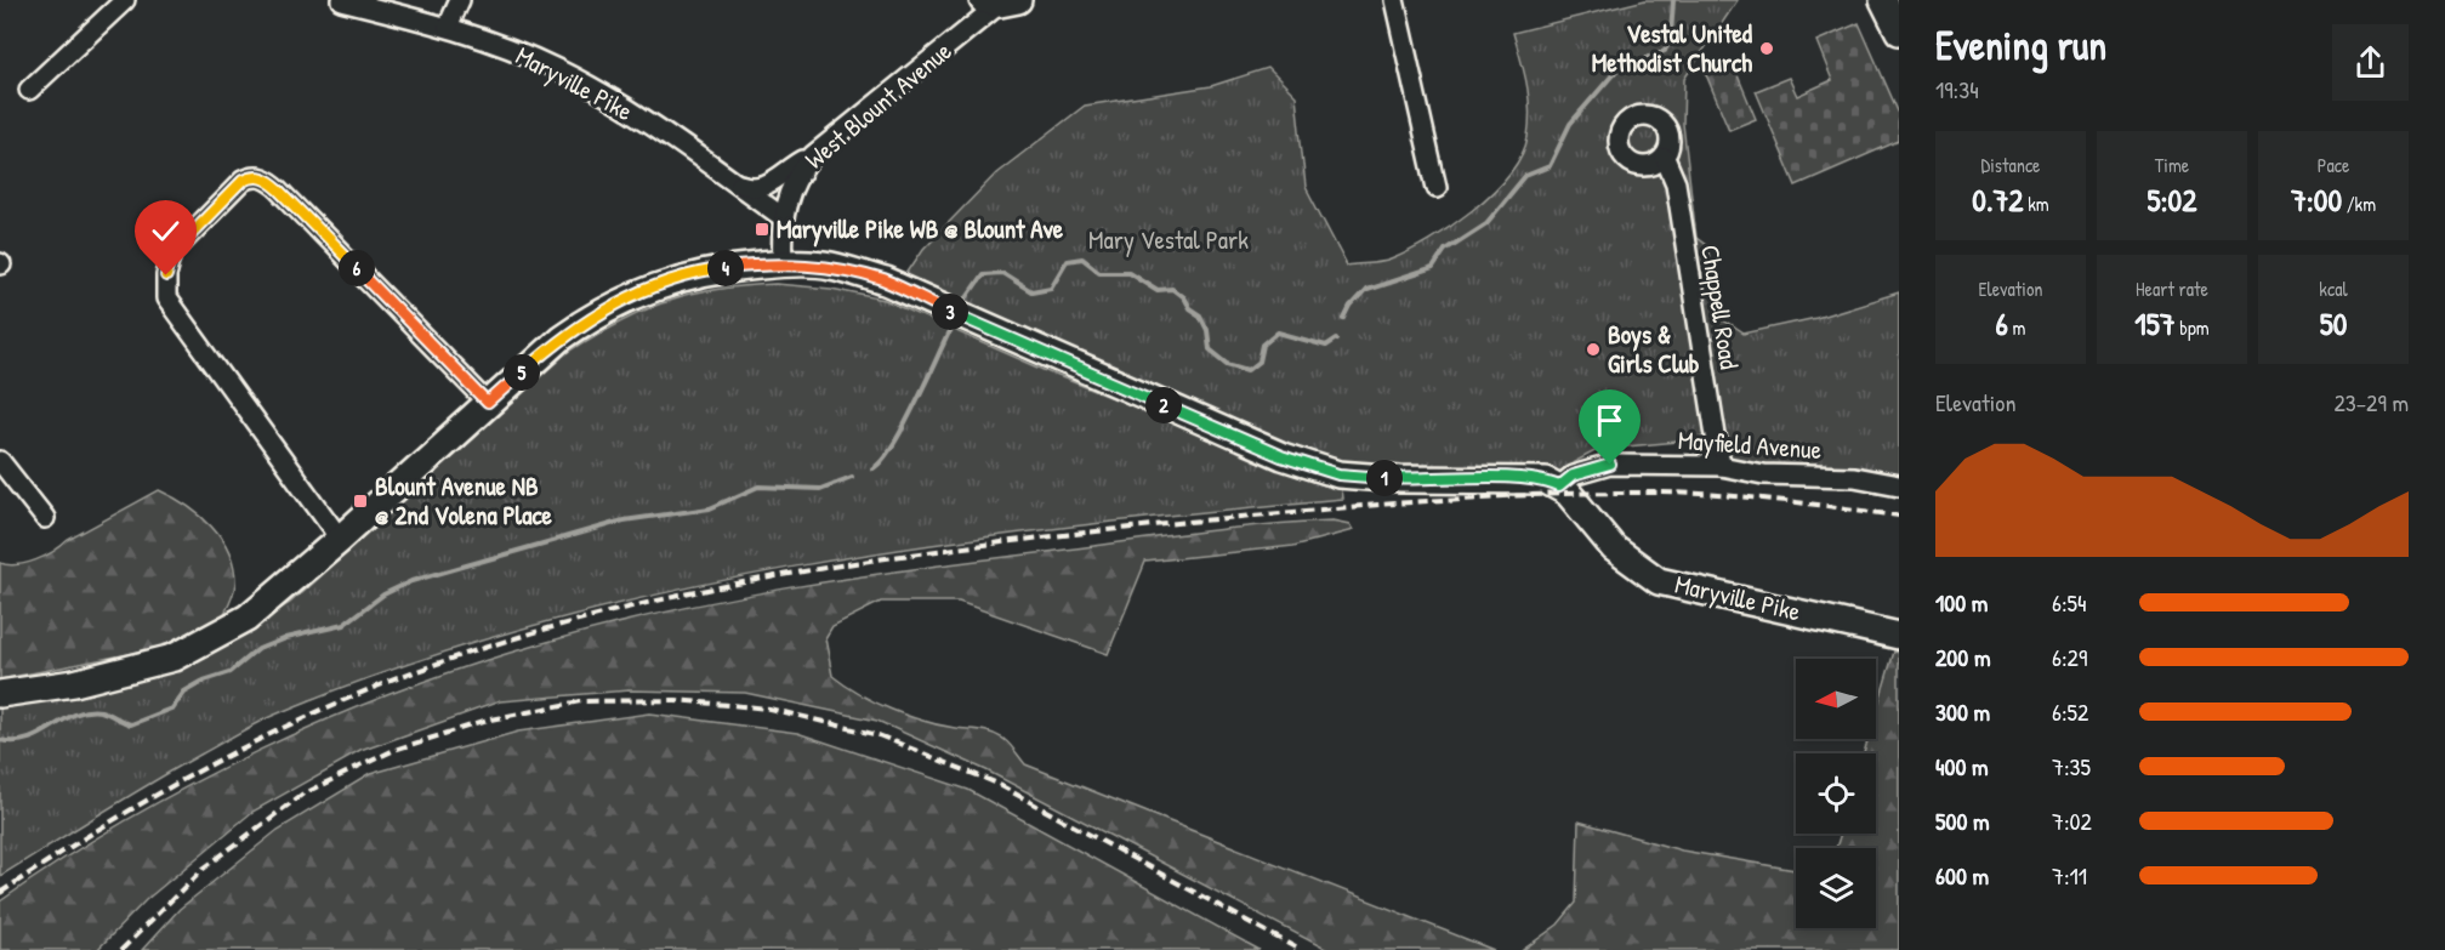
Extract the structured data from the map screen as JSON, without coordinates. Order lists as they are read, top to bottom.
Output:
{
  "streets": {
    "street": [
      "Maryville Pike",
      "West Blount Avenue",
      "Chappell Road",
      "Mayfield Avenue"
    ]
  },
  "crossings": [
    ["Maryville Pike", "West Blount Avenue"],
    ["Maryville Pike", "Mayfield Avenue"],
    ["Chappell Road", "Mayfield Avenue"]
  ],
  "parks": ["Mary Vestal Park"],
  "places": {
    "other": ["Vestal United Methodist Church", "Boys & Girls Club"],
    "transit": ["Maryville Pike WB @ Blount Ave", "Blount Avenue NB @ 2nd Volena Place"]
  },
  "north": "left",
  "page": {
    "heading": ["Evening run", "19:34"],
    "stats": [
      ["Distance", "0.72 km"],
      ["Time", "5:02"],
      ["Pace", "7:00 /km"],
      ["Elevation", "6 m"],
      ["Heart rate", "157 bpm"],
      ["kcal", "50"]
    ],
    "pins": [
      "4",
      "6",
      "3",
      "5",
      "2",
      "1"
    ],
    "chart": ["Elevation", "23–29 m"],
    "list": [
      {
        "name": "100 m",
        "note": "6:54"
      },
      {
        "name": "200 m",
        "note": "6:29"
      },
      {
        "name": "300 m",
        "note": "6:52"
      },
      {
        "name": "400 m",
        "note": "7:35"
      },
      {
        "name": "500 m",
        "note": "7:02"
      },
      {
        "name": "600 m",
        "note": "7:11"
      }
    ]
  }
}
